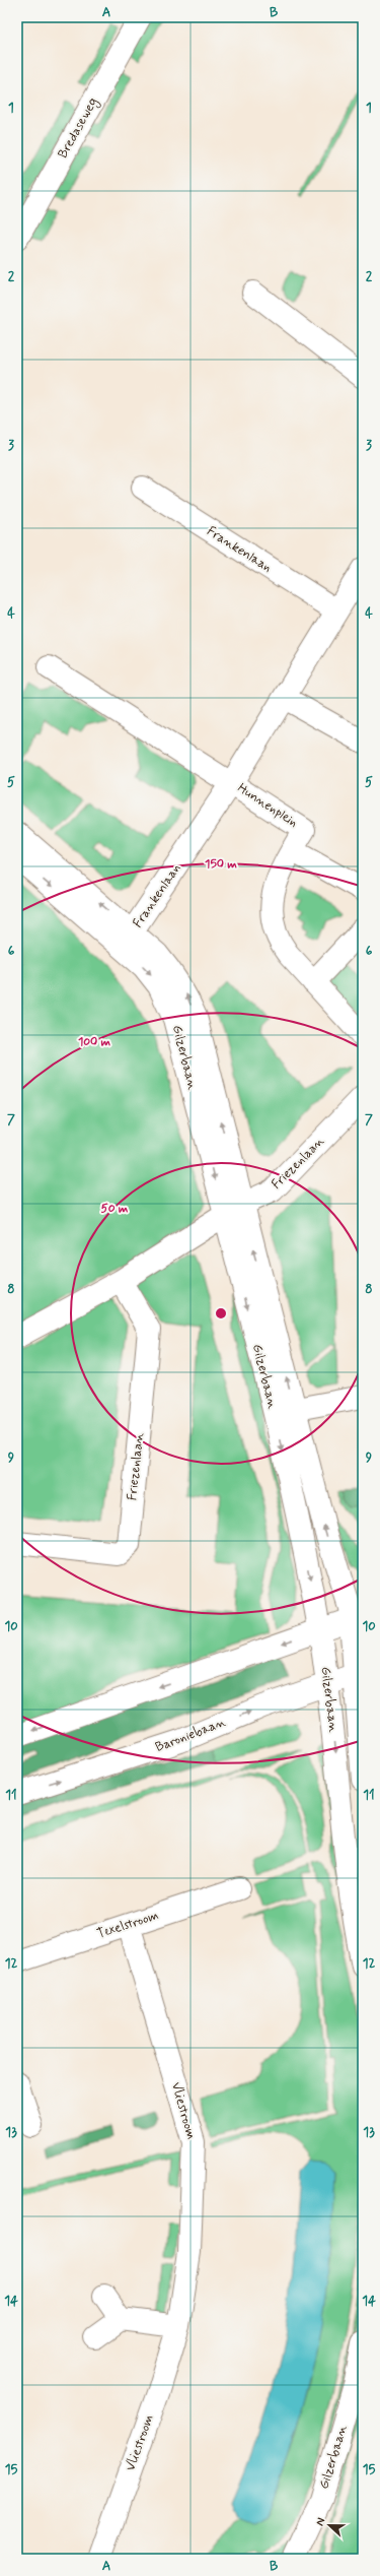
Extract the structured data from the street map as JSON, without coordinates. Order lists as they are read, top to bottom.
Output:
{
  "streets": {
    "street": [
      "Bredaseweg",
      "Frankenlaan",
      "Hunnenplein",
      "Gilzerbaan",
      "Friezenlaan",
      "Baroniebaan",
      "Texelstroom",
      "Vliestroom"
    ]
  },
  "crossings": [
    ["Frankenlaan", "Hunnenplein"],
    ["Frankenlaan", "Gilzerbaan"],
    ["Gilzerbaan", "Friezenlaan"],
    ["Gilzerbaan", "Baroniebaan"],
    ["Texelstroom", "Vliestroom"]
  ],
  "north": "left",
  "grid": {
    "columns": ["A", "B"],
    "rows": [
      "1",
      "2",
      "3",
      "4",
      "5",
      "6",
      "7",
      "8",
      "9",
      "10",
      "11",
      "12",
      "13",
      "14",
      "15"
    ]
  },
  "rings": ["150 m", "100 m", "50 m"]
}
